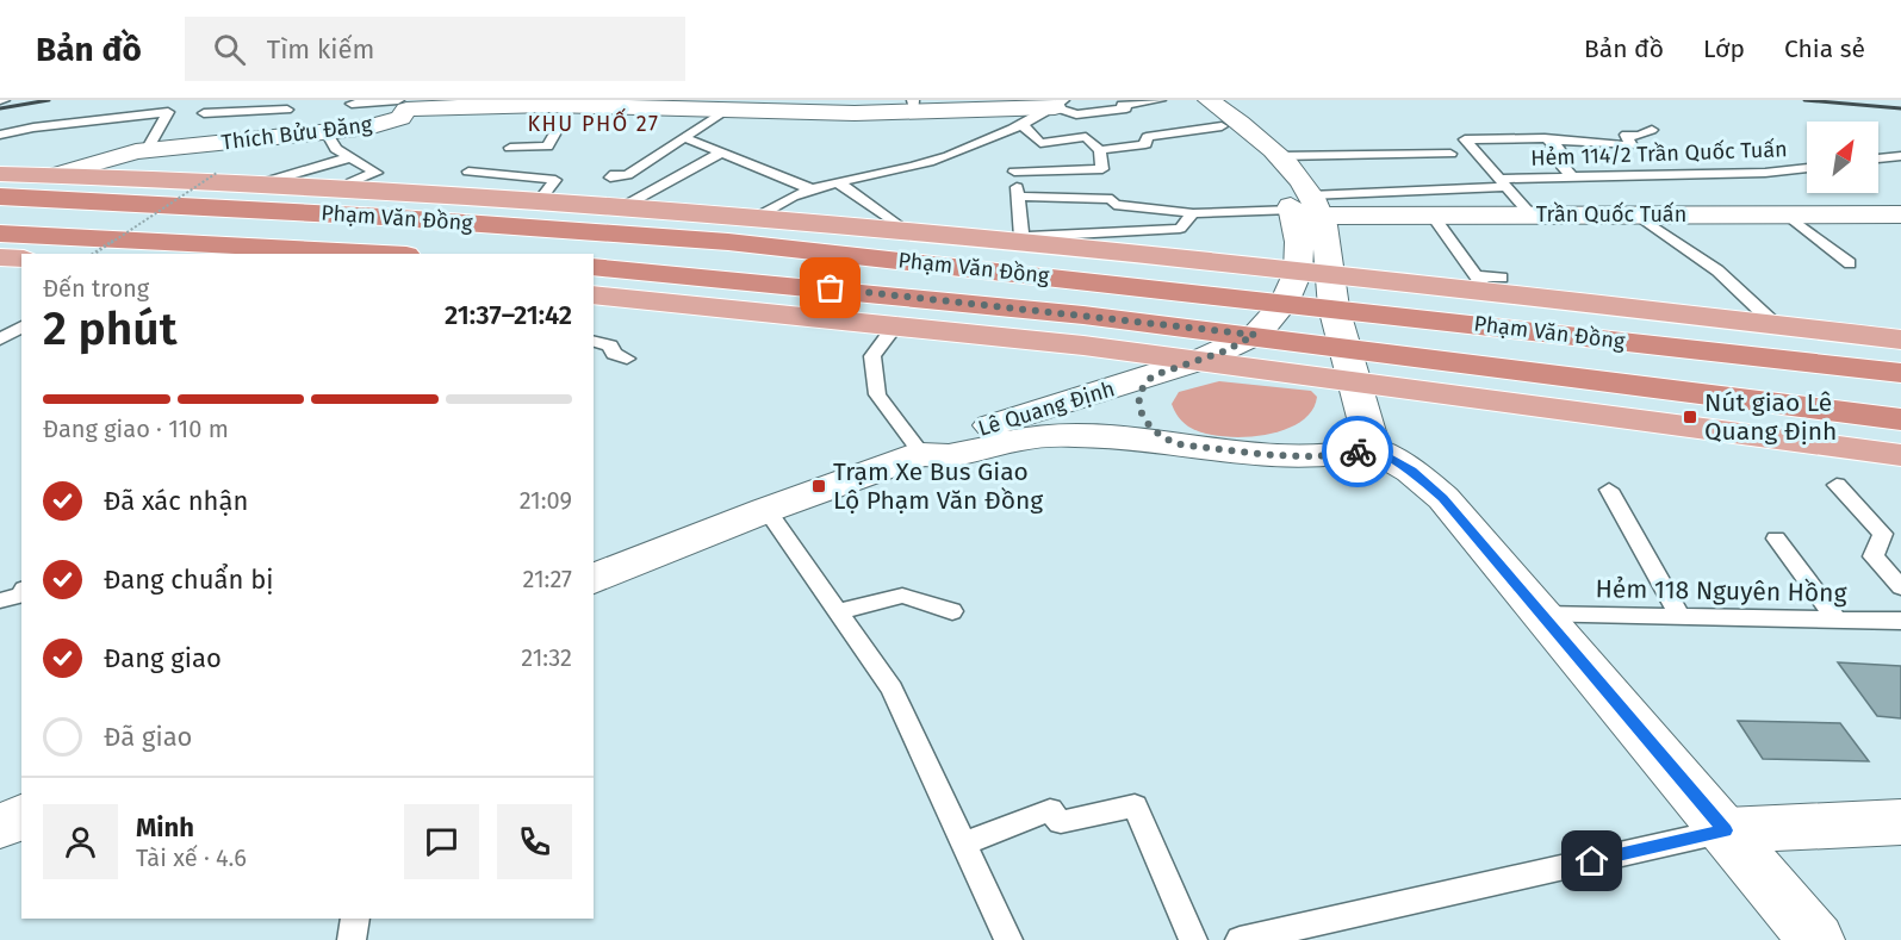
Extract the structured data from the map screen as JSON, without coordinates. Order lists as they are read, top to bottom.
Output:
{
  "streets": {
    "highway": ["Phạm Văn Đồng"],
    "main road": ["Thích Bửu Đăng", "Trần Quốc Tuấn", "Lê Quang Định"],
    "lane": ["Hẻm 114/2 Trần Quốc Tuấn", "Hẻm 118 Nguyên Hồng"]
  },
  "crossings": [
    ["Thích Bửu Đăng", "Phạm Văn Đồng"],
    ["Hẻm 114/2 Trần Quốc Tuấn", "Trần Quốc Tuấn"],
    ["Hẻm 114/2 Trần Quốc Tuấn", "Lê Quang Định"],
    ["Trần Quốc Tuấn", "Lê Quang Định"],
    ["Phạm Văn Đồng", "Lê Quang Định"]
  ],
  "districts": ["KHU PHỐ 27"],
  "places": {
    "transit": ["Nút giao Lê Quang Định", "Trạm Xe Bus Giao Lộ Phạm Văn Đồng"]
  },
  "north": "top right",
  "page": {
    "header": "Bản đồ",
    "search": "Tìm kiếm",
    "nav": ["Bản đồ", "Lớp", "Chia sẻ"],
    "heading": ["2 phút", "Đến trong", "21:37–21:42"],
    "panel": ["Minh", "Tài xế · 4.6"],
    "bar": "Đang giao · 110 m",
    "list": [
      ["Đã xác nhận", "21:09"],
      ["Đang chuẩn bị", "21:27"],
      ["Đang giao", "21:32"],
      "Đã giao"
    ]
  }
}
